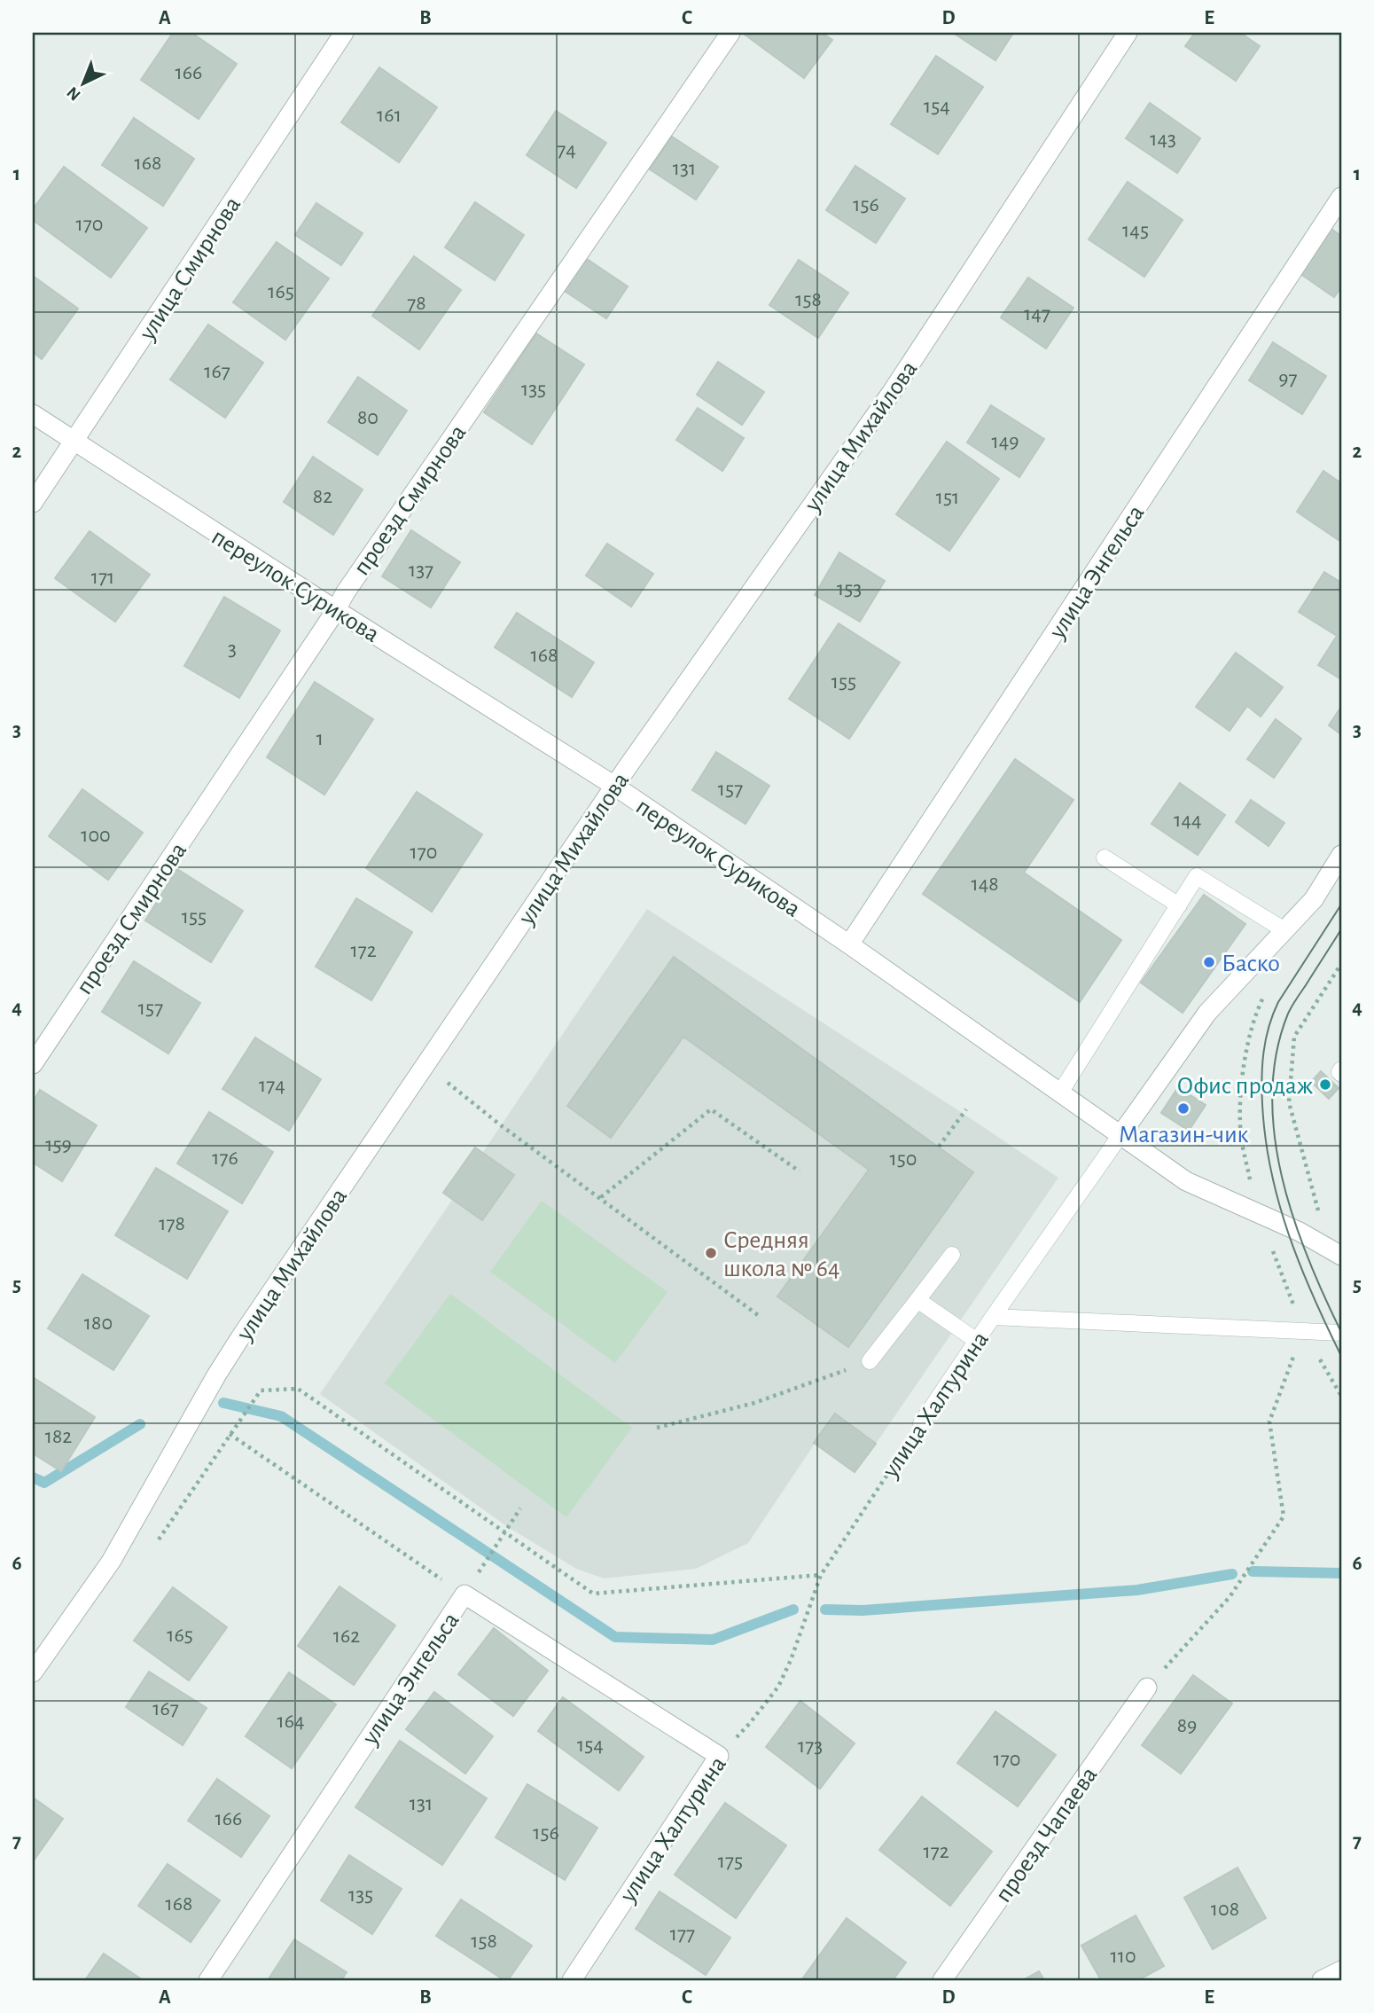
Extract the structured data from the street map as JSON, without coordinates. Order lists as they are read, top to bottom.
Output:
{
  "streets": {
    "street": [
      "улица Смирнова",
      "улица Михайлова",
      "проезд Смирнова",
      "улица Энгельса",
      "переулок Сурикова",
      "улица Халтурина",
      "проезд Чапаева"
    ]
  },
  "crossings": [
    ["улица Смирнова", "переулок Сурикова"],
    ["улица Михайлова", "переулок Сурикова"],
    ["проезд Смирнова", "переулок Сурикова"],
    ["улица Энгельса", "переулок Сурикова"],
    ["улица Энгельса", "улица Халтурина"],
    ["переулок Сурикова", "улица Халтурина"]
  ],
  "places": [
    "Баско",
    "Офис продаж",
    "Магазин-чик",
    "Средняя школа № 64"
  ],
  "house_numbers": [
    "166",
    "154",
    "161",
    "143",
    "74",
    "168",
    "131",
    "156",
    "170",
    "145",
    "165",
    "158",
    "78",
    "147",
    "167",
    "97",
    "135",
    "80",
    "149",
    "82",
    "151",
    "137",
    "171",
    "153",
    "3",
    "168",
    "155",
    "1",
    "157",
    "144",
    "100",
    "170",
    "148",
    "155",
    "172",
    "157",
    "174",
    "159",
    "176",
    "150",
    "178",
    "180",
    "182",
    "165",
    "162",
    "167",
    "164",
    "89",
    "154",
    "173",
    "170",
    "131",
    "166",
    "156",
    "172",
    "175",
    "135",
    "168",
    "108",
    "177",
    "158",
    "110"
  ],
  "north": "bottom left",
  "grid": {
    "columns": [
      "A",
      "B",
      "C",
      "D",
      "E"
    ],
    "rows": [
      "1",
      "2",
      "3",
      "4",
      "5",
      "6",
      "7"
    ]
  }
}
